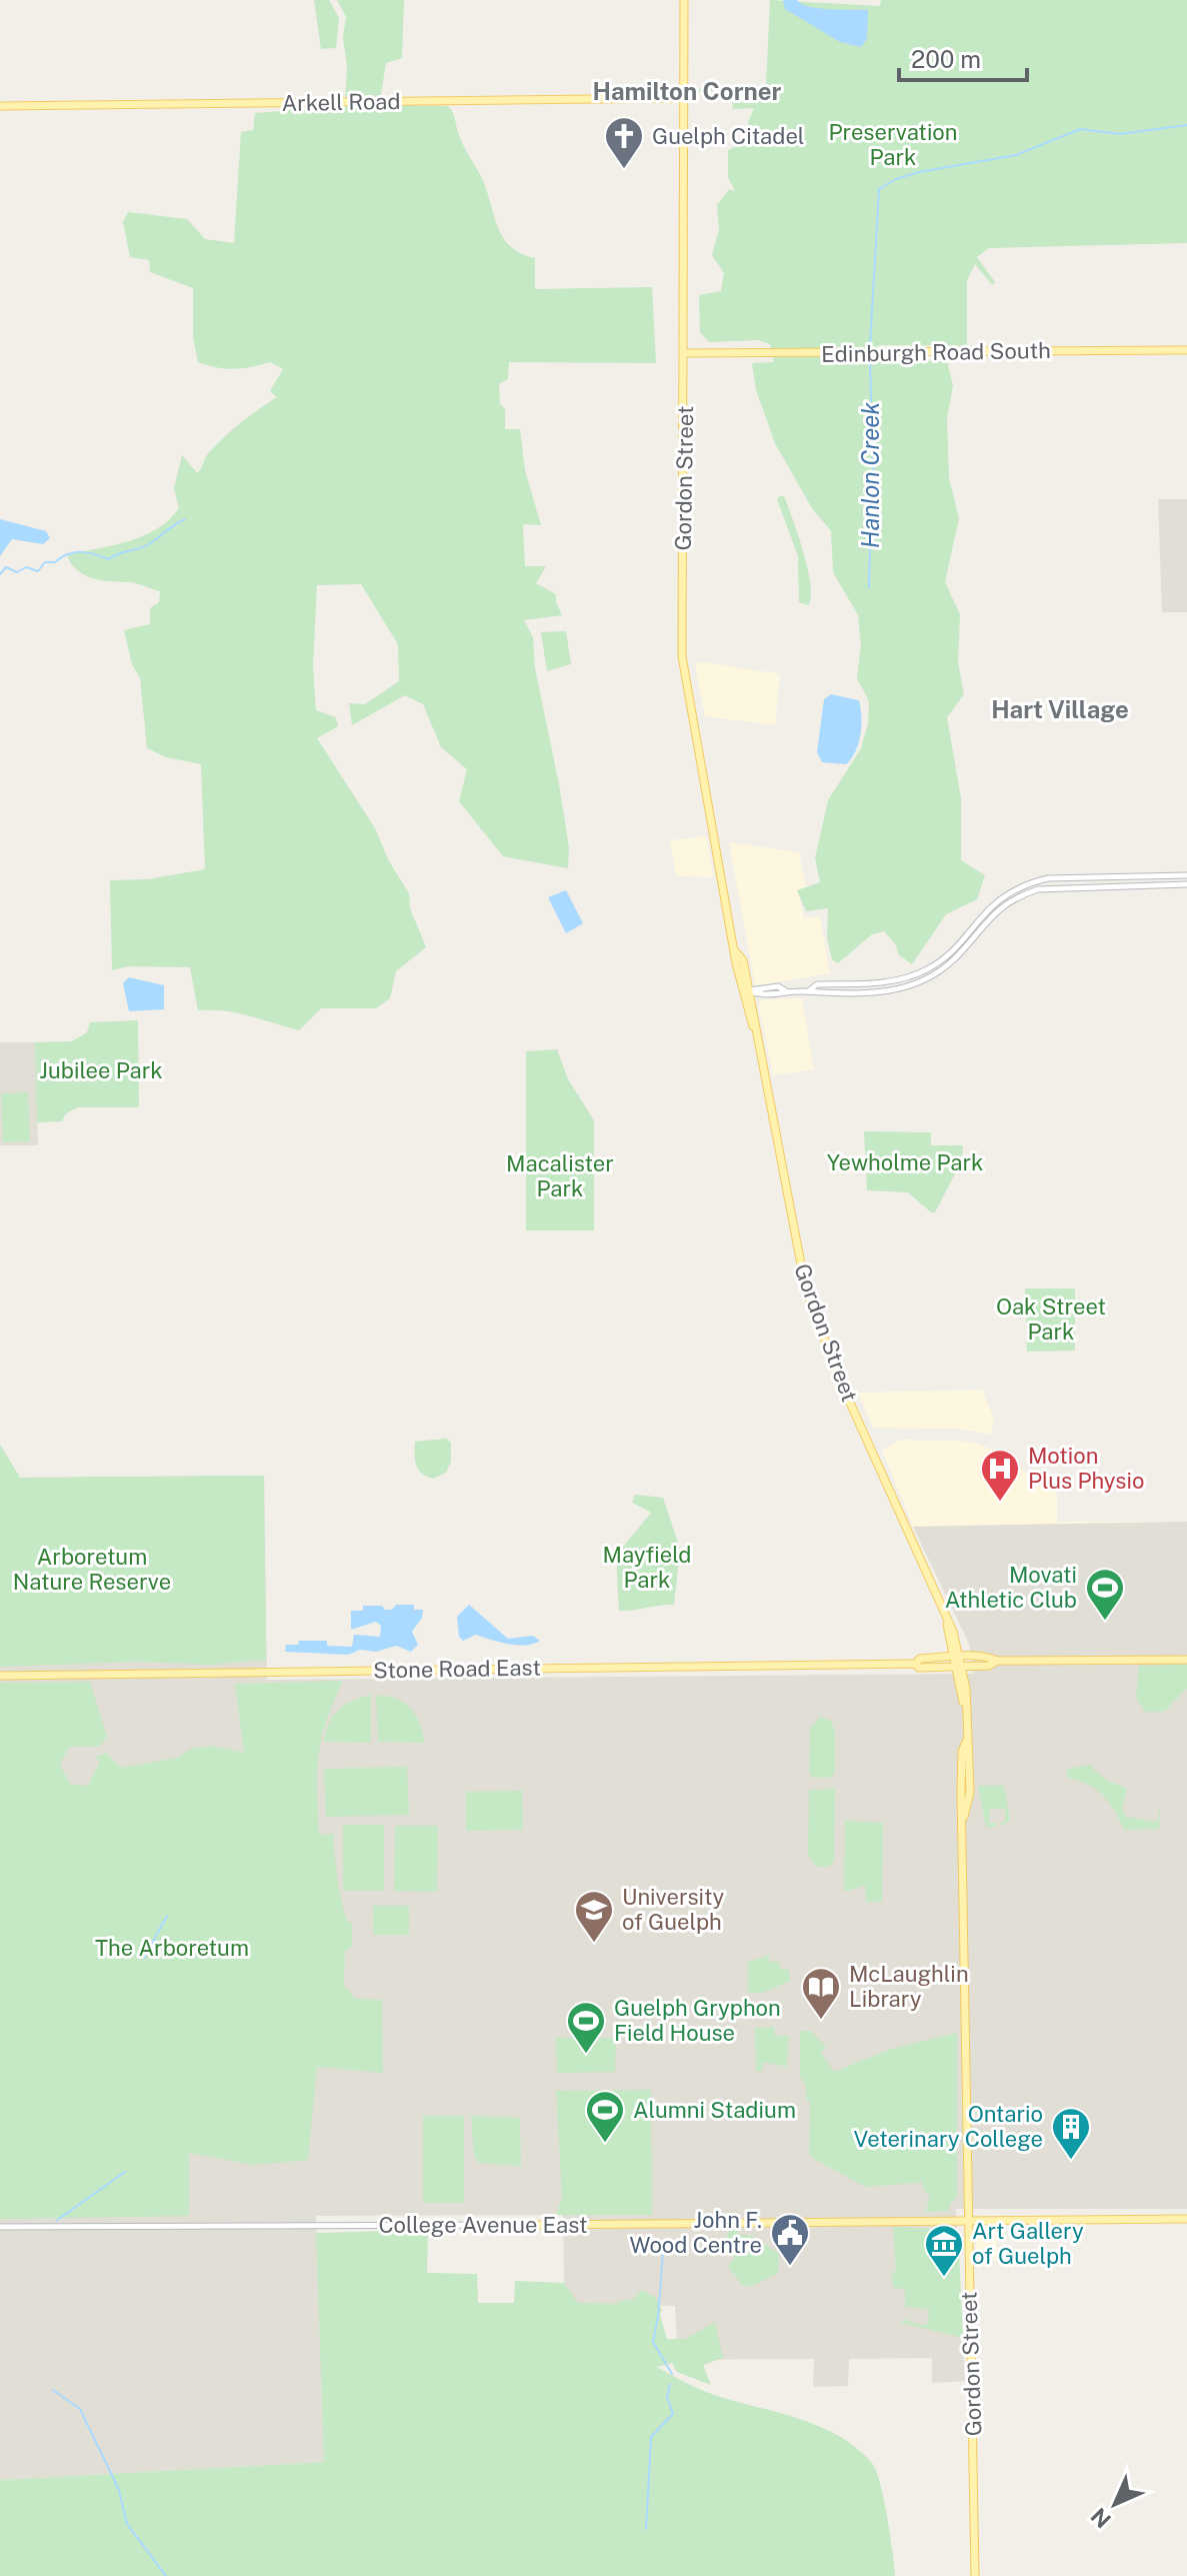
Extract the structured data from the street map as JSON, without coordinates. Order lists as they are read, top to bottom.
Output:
{
  "streets": {
    "main road": [
      "Arkell Road",
      "Edinburgh Road South",
      "Gordon Street",
      "Stone Road East",
      "College Avenue East"
    ]
  },
  "crossings": [
    ["Arkell Road", "Gordon Street"],
    ["Edinburgh Road South", "Gordon Street"],
    ["Gordon Street", "Stone Road East"],
    ["Gordon Street", "College Avenue East"]
  ],
  "districts": ["Hamilton Corner", "Hart Village"],
  "water": ["Hanlon Creek"],
  "parks": [
    "Preservation Park",
    "Jubilee Park",
    "Yewholme Park",
    "Macalister Park",
    "Oak Street Park",
    "Mayfield Park",
    "Arboretum Nature Reserve",
    "The Arboretum"
  ],
  "places": {
    "church": ["Guelph Citadel"],
    "hospital": ["Motion Plus Physio"],
    "sports": ["Movati Athletic Club", "Guelph Gryphon Field House", "Alumni Stadium"],
    "school or university": ["University of Guelph"],
    "library": ["McLaughlin Library"],
    "building": ["Ontario Veterinary College"],
    "public building": ["John F. Wood Centre"],
    "museum": ["Art Gallery of Guelph"]
  },
  "scale_bar": "200 m",
  "north": "bottom left"
}
